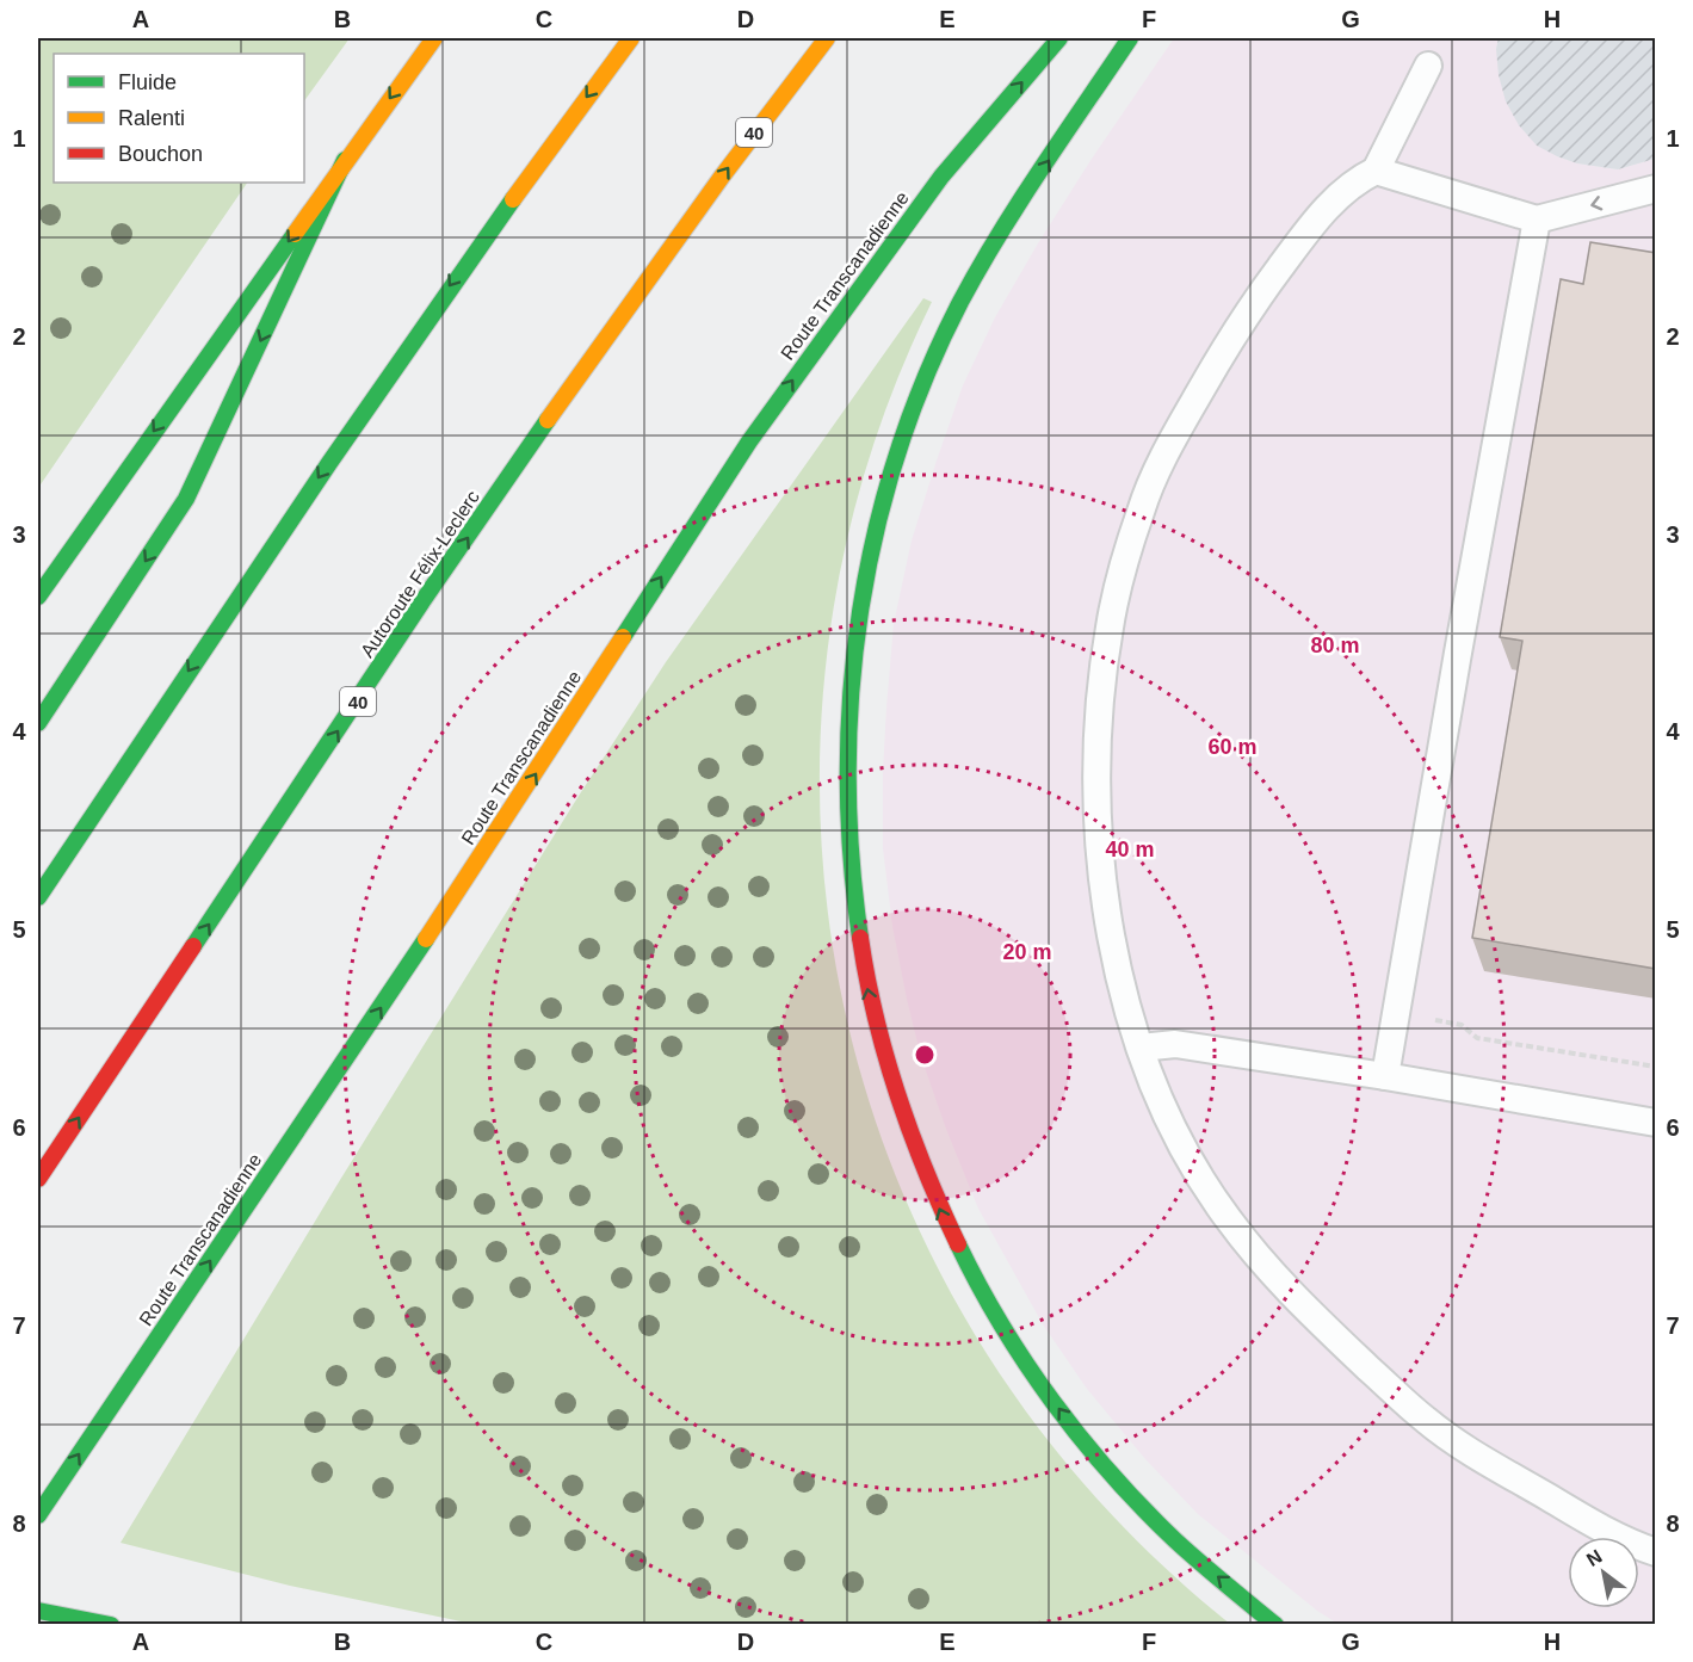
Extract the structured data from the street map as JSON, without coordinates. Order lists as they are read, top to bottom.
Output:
{
  "streets": {
    "main road": ["40", "Route Transcanadienne", "Autoroute Félix-Leclerc"]
  },
  "one_way": ["Route Transcanadienne", "Autoroute Félix-Leclerc"],
  "legend": ["Fluide", "Ralenti", "Bouchon"],
  "north": "top left",
  "grid": {
    "columns": [
      "A",
      "B",
      "C",
      "D",
      "E",
      "F",
      "G",
      "H"
    ],
    "rows": [
      "1",
      "2",
      "3",
      "4",
      "5",
      "6",
      "7",
      "8"
    ]
  },
  "rings": [
    "80 m",
    "60 m",
    "40 m",
    "20 m"
  ]
}
